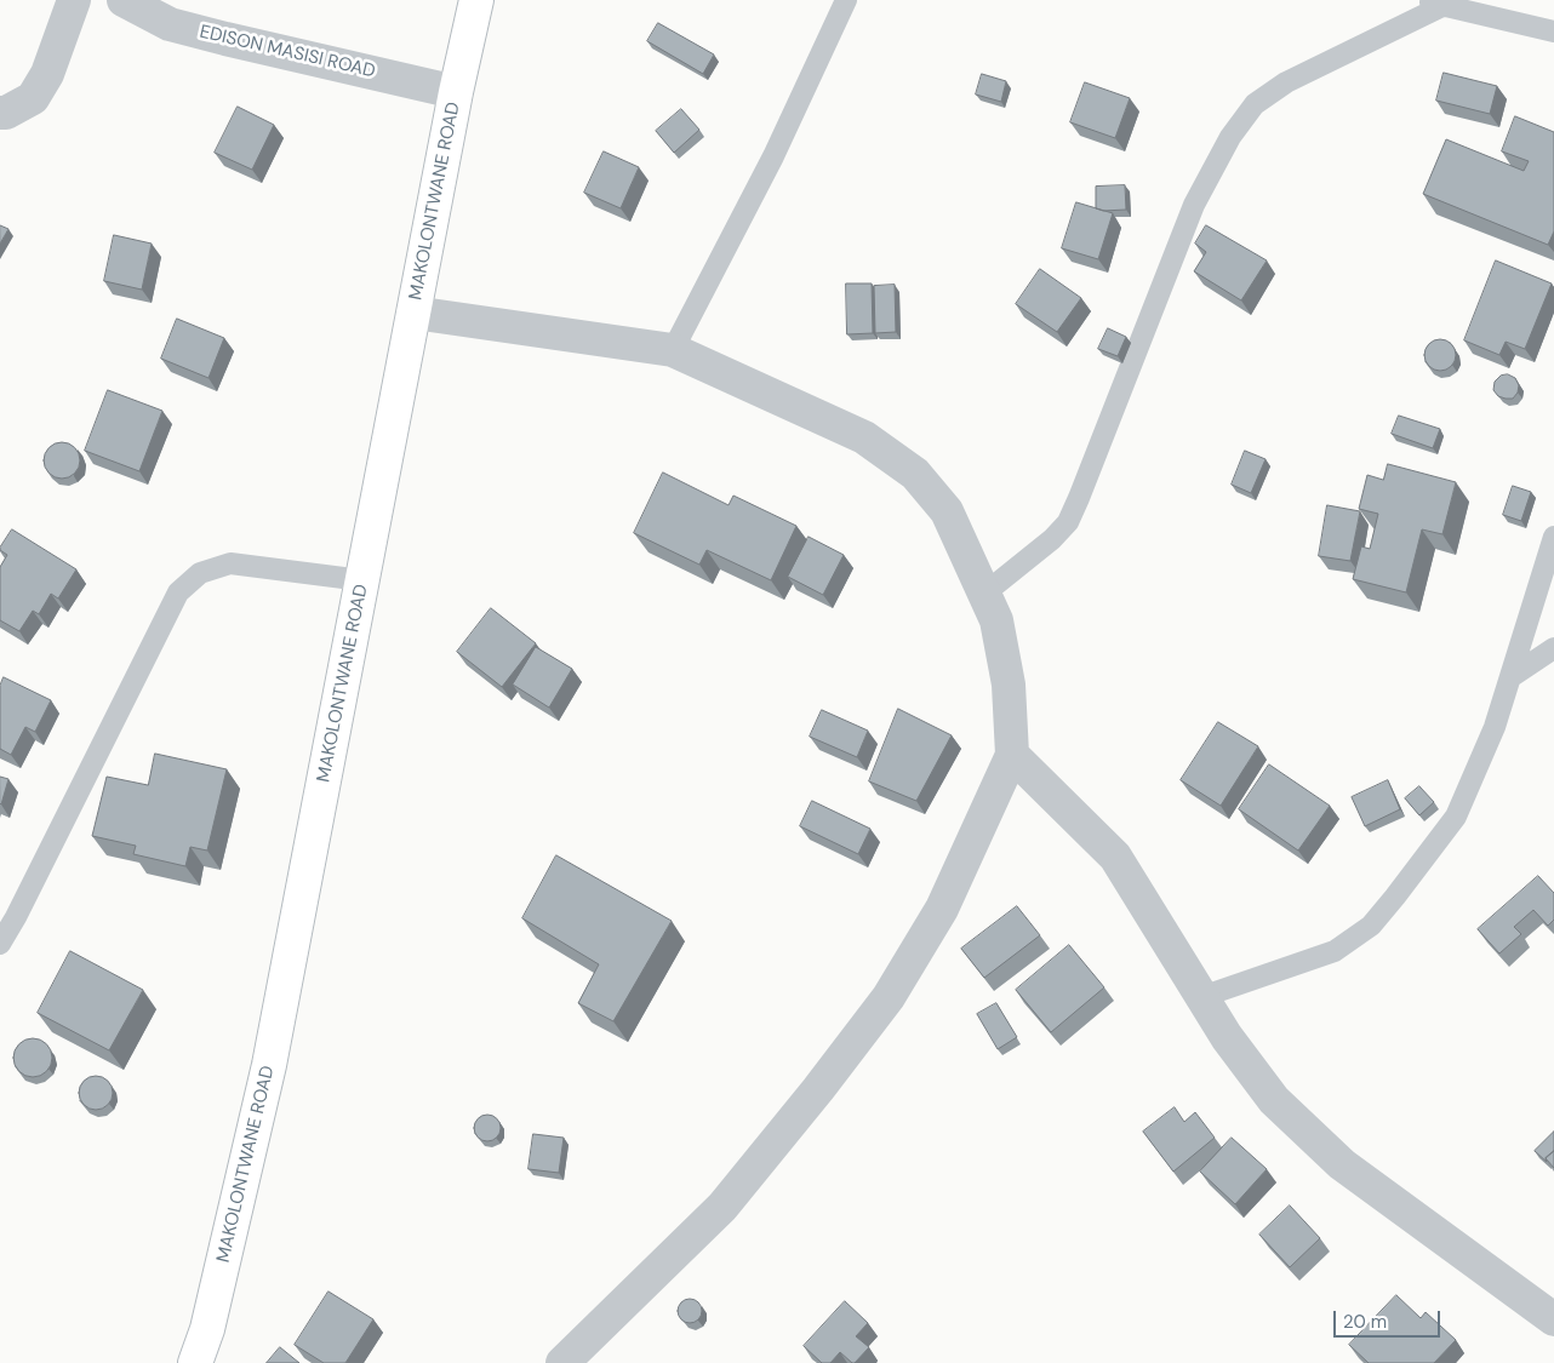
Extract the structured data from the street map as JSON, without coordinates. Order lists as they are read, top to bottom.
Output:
{
  "streets": {
    "main road": ["MAKOLONTWANE ROAD"],
    "street": ["EDISON MASISI ROAD"]
  },
  "crossings": [
    ["EDISON MASISI ROAD", "MAKOLONTWANE ROAD"]
  ],
  "scale_bar": "20 m"
}
